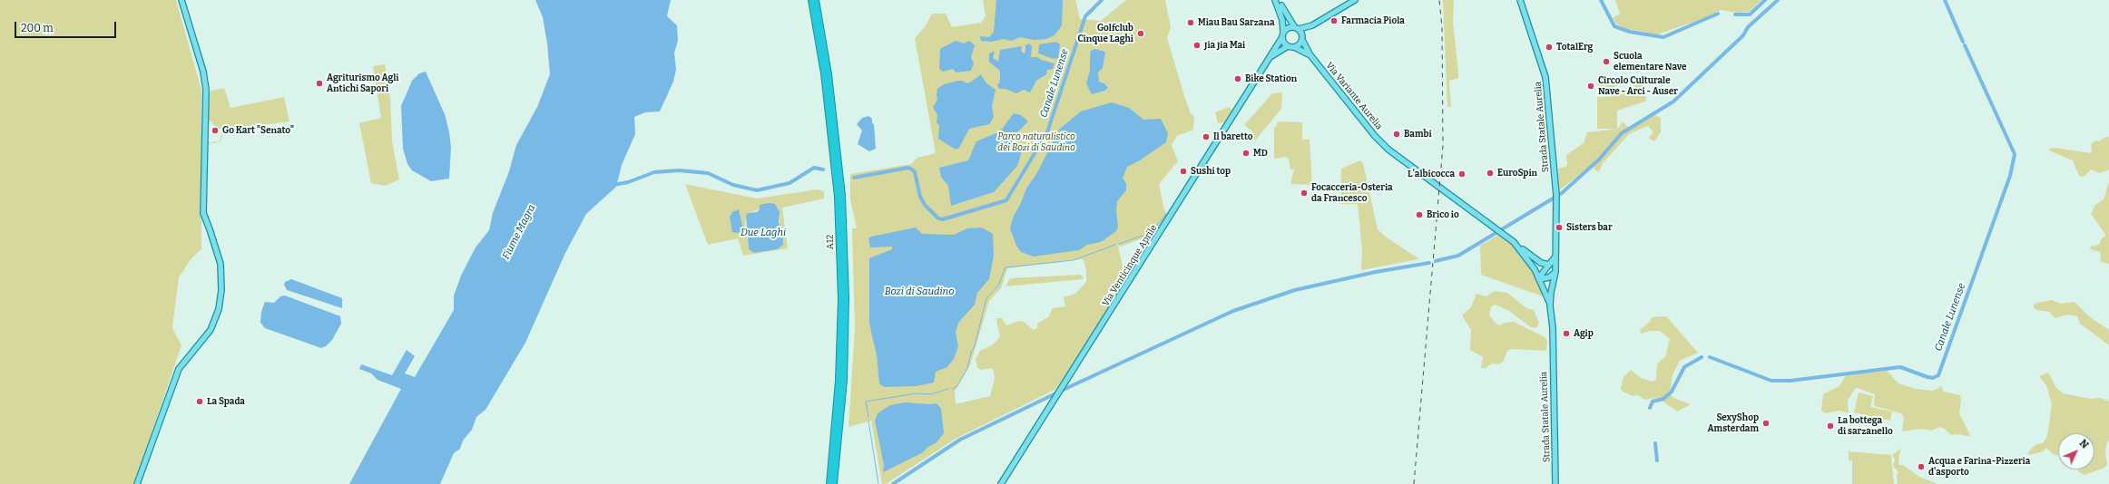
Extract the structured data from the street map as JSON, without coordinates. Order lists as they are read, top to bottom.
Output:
{
  "streets": {
    "highway": ["A12"],
    "main road": ["Via Variante Aurelia", "Strada Statale Aurelia", "Via Venticinque Aprile"]
  },
  "crossings": [
    ["Via Variante Aurelia", "Strada Statale Aurelia"],
    ["Via Variante Aurelia", "Via Venticinque Aprile"]
  ],
  "water": [
    "Canale Lunense",
    "Fiume Magra",
    "Due Laghi",
    "Bozi di Saudino"
  ],
  "parks": ["Parco naturalistico dei Bozi di Saudino"],
  "places": [
    "Farmacia Piola",
    "Miau Bau Sarzana",
    "Golfclub Cinque Laghi",
    "Jia Jia Mai",
    "TotalErg",
    "Scuola elementare Nave",
    "Bike Station",
    "Agriturismo Agli Antichi Sapori",
    "Circolo Culturale Nave - Arci - Auser",
    "Go Kart \"Senato\"",
    "Bambi",
    "Il baretto",
    "MD",
    "Sushi top",
    "EuroSpin",
    "L'albicocca",
    "Focacceria-Osteria da Francesco",
    "Brico io",
    "Sisters bar",
    "Agip",
    "La Spada",
    "SexyShop Amsterdam",
    "La bottega di sarzanello",
    "Acqua e Farina-Pizzeria d'asporto"
  ],
  "scale_bar": "200 m",
  "north": "top right"
}
